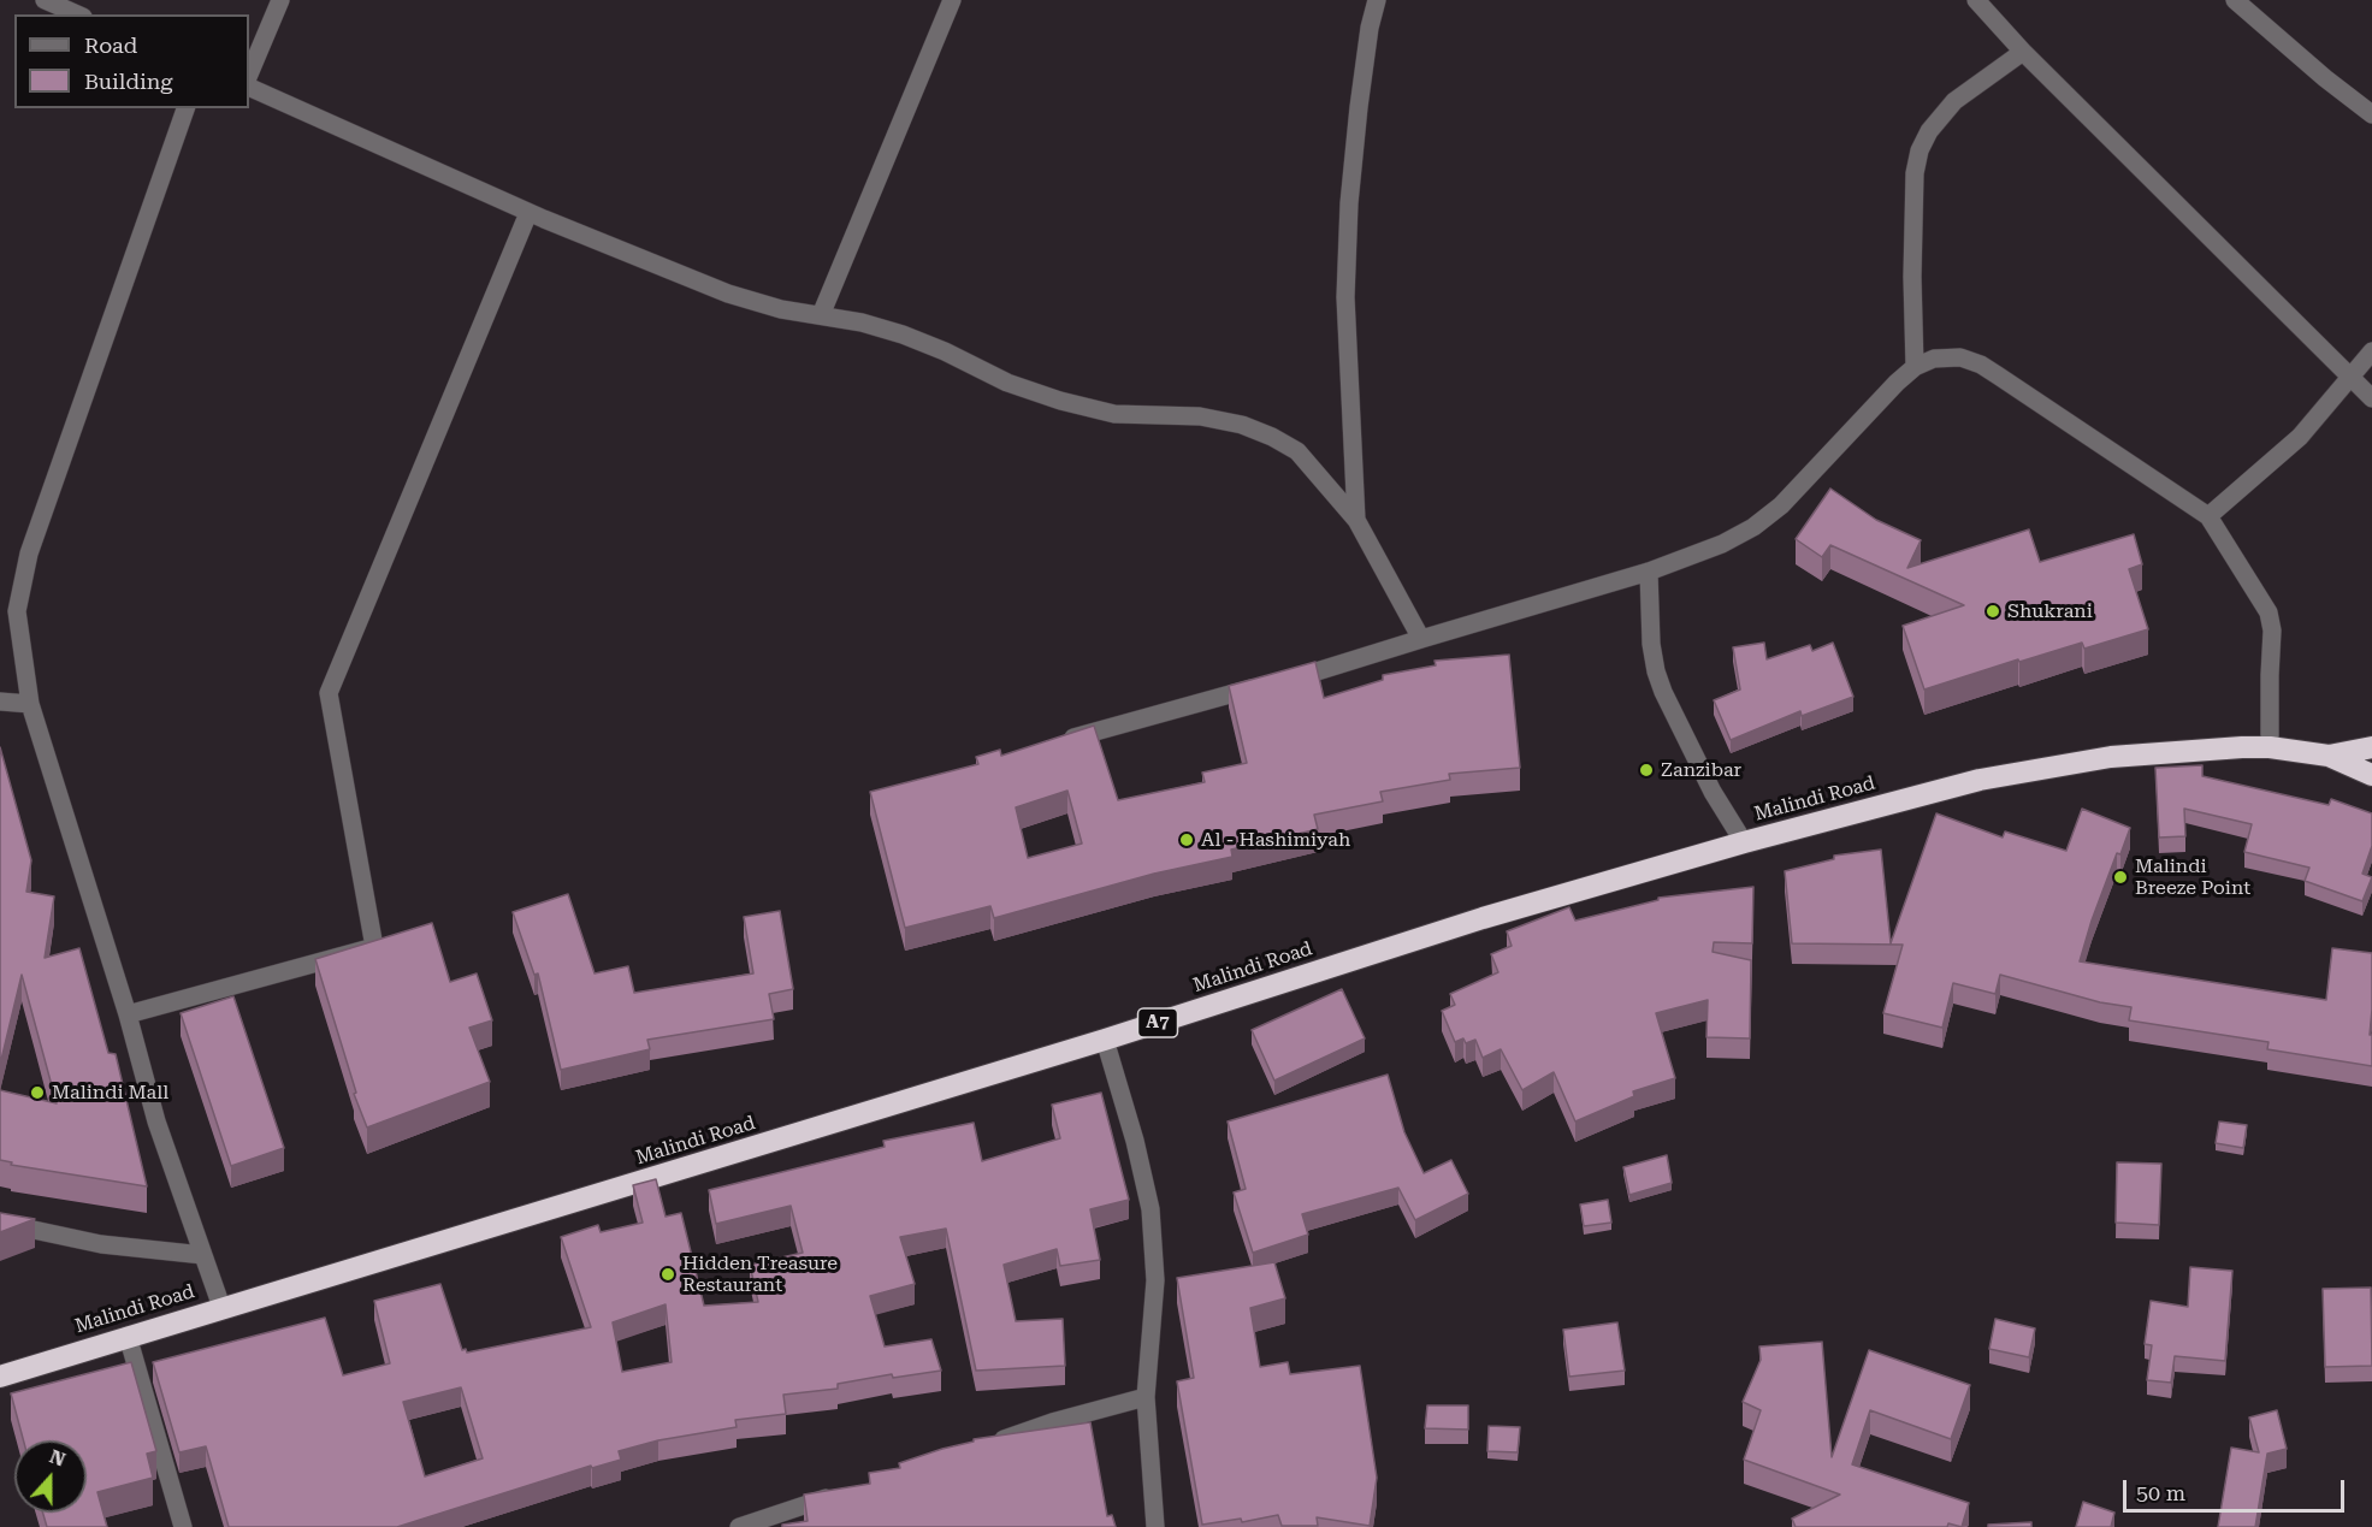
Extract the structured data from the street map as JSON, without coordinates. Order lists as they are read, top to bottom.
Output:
{
  "streets": {
    "highway": ["Malindi Road", "A7"]
  },
  "places": [
    "Shukrani",
    "Zanzibar",
    "Al - Hashimiyah",
    "Malindi Breeze Point",
    "Malindi Mall",
    "Hidden Treasure Restaurant"
  ],
  "legend": ["Road", "Building"],
  "scale_bar": "50 m",
  "north": "top"
}
